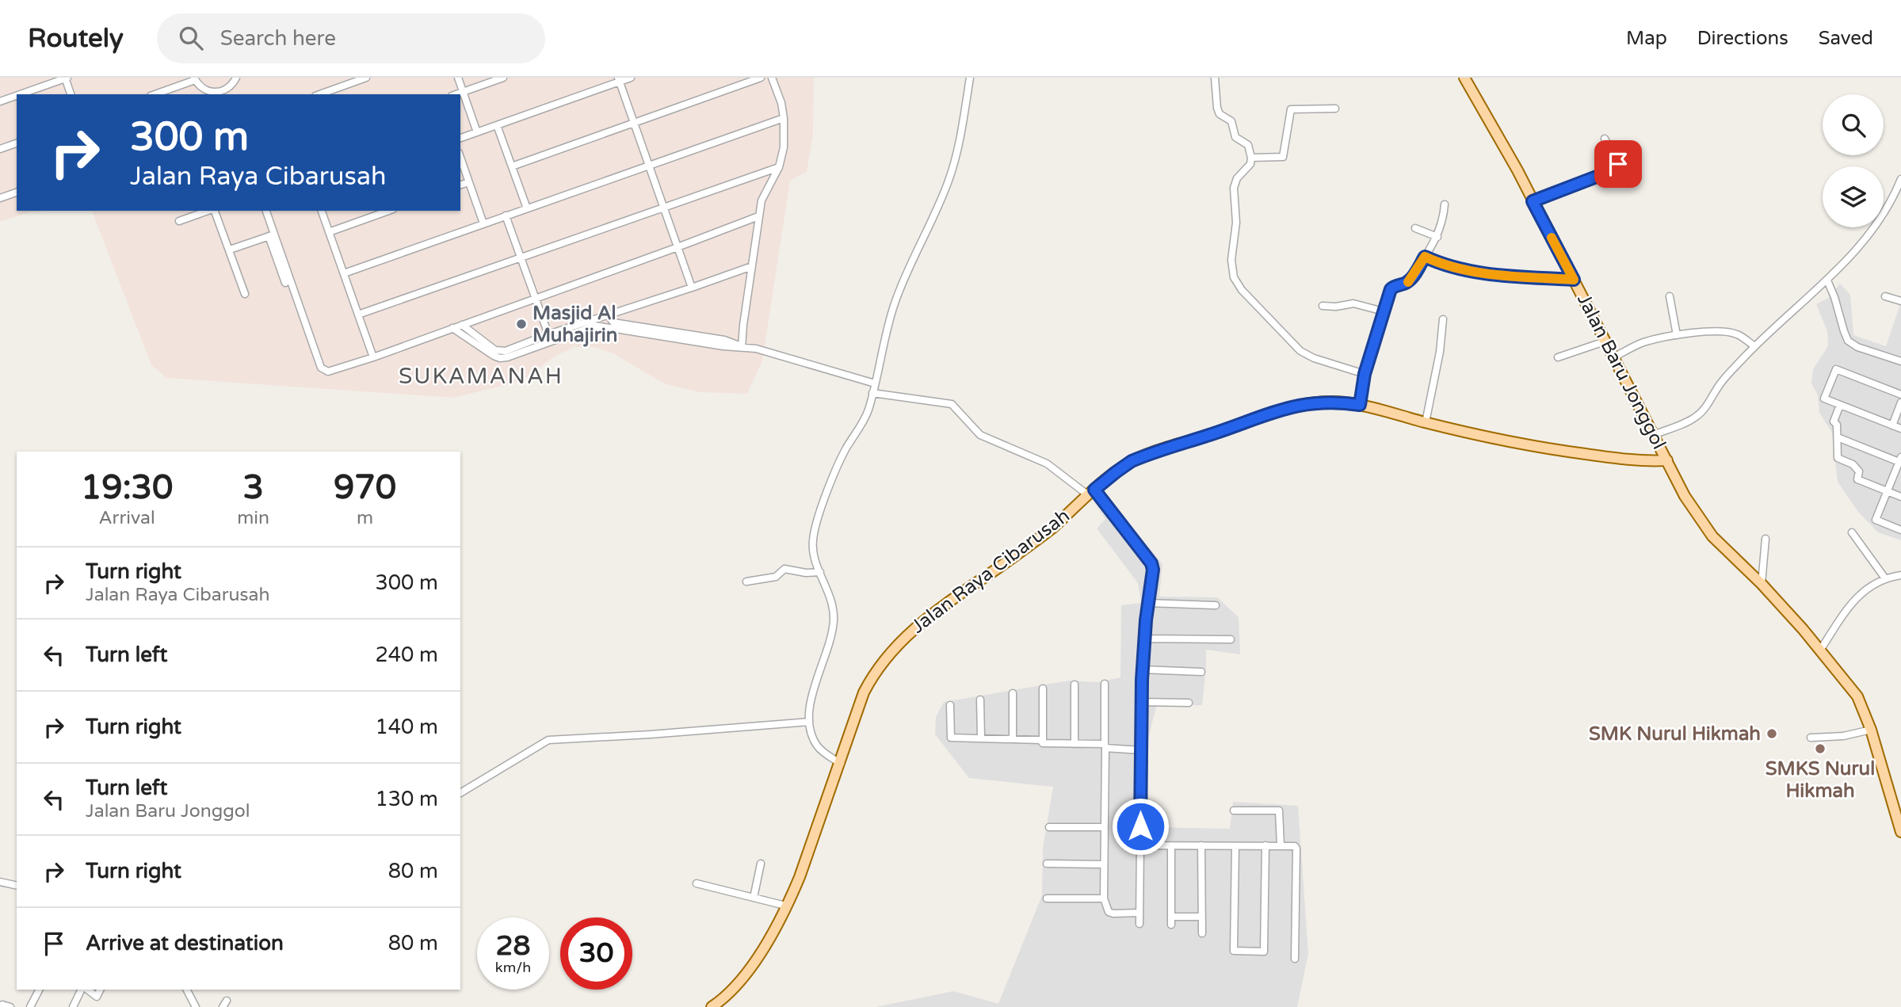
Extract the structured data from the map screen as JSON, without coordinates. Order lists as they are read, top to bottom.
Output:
{
  "streets": {
    "main road": ["Jalan Baru Jonggol", "Jalan Raya Cibarusah"]
  },
  "crossings": [
    ["Jalan Baru Jonggol", "Jalan Raya Cibarusah"]
  ],
  "districts": ["SUKAMANAH"],
  "places": ["Masjid Al Muhajirin", "SMK Nurul Hikmah", "SMKS Nurul Hikmah"],
  "page": {
    "header": "Routely",
    "search": "Search here",
    "nav": ["Map", "Directions", "Saved"],
    "turn": ["300 m", "Jalan Raya Cibarusah"],
    "eta": [
      "19:30",
      "Arrival",
      "3",
      "min",
      "970",
      "m"
    ],
    "list": [
      {
        "name": "Turn right",
        "note": "Jalan Raya Cibarusah",
        "value": "300 m"
      },
      {
        "name": "Turn left",
        "value": "240 m"
      },
      {
        "name": "Turn right",
        "value": "140 m"
      },
      {
        "name": "Turn left",
        "note": "Jalan Baru Jonggol",
        "value": "130 m"
      },
      {
        "name": "Turn right",
        "value": "80 m"
      },
      {
        "name": "Arrive at destination",
        "value": "80 m"
      }
    ],
    "speed": "28 km/h",
    "limit": "30"
  }
}
